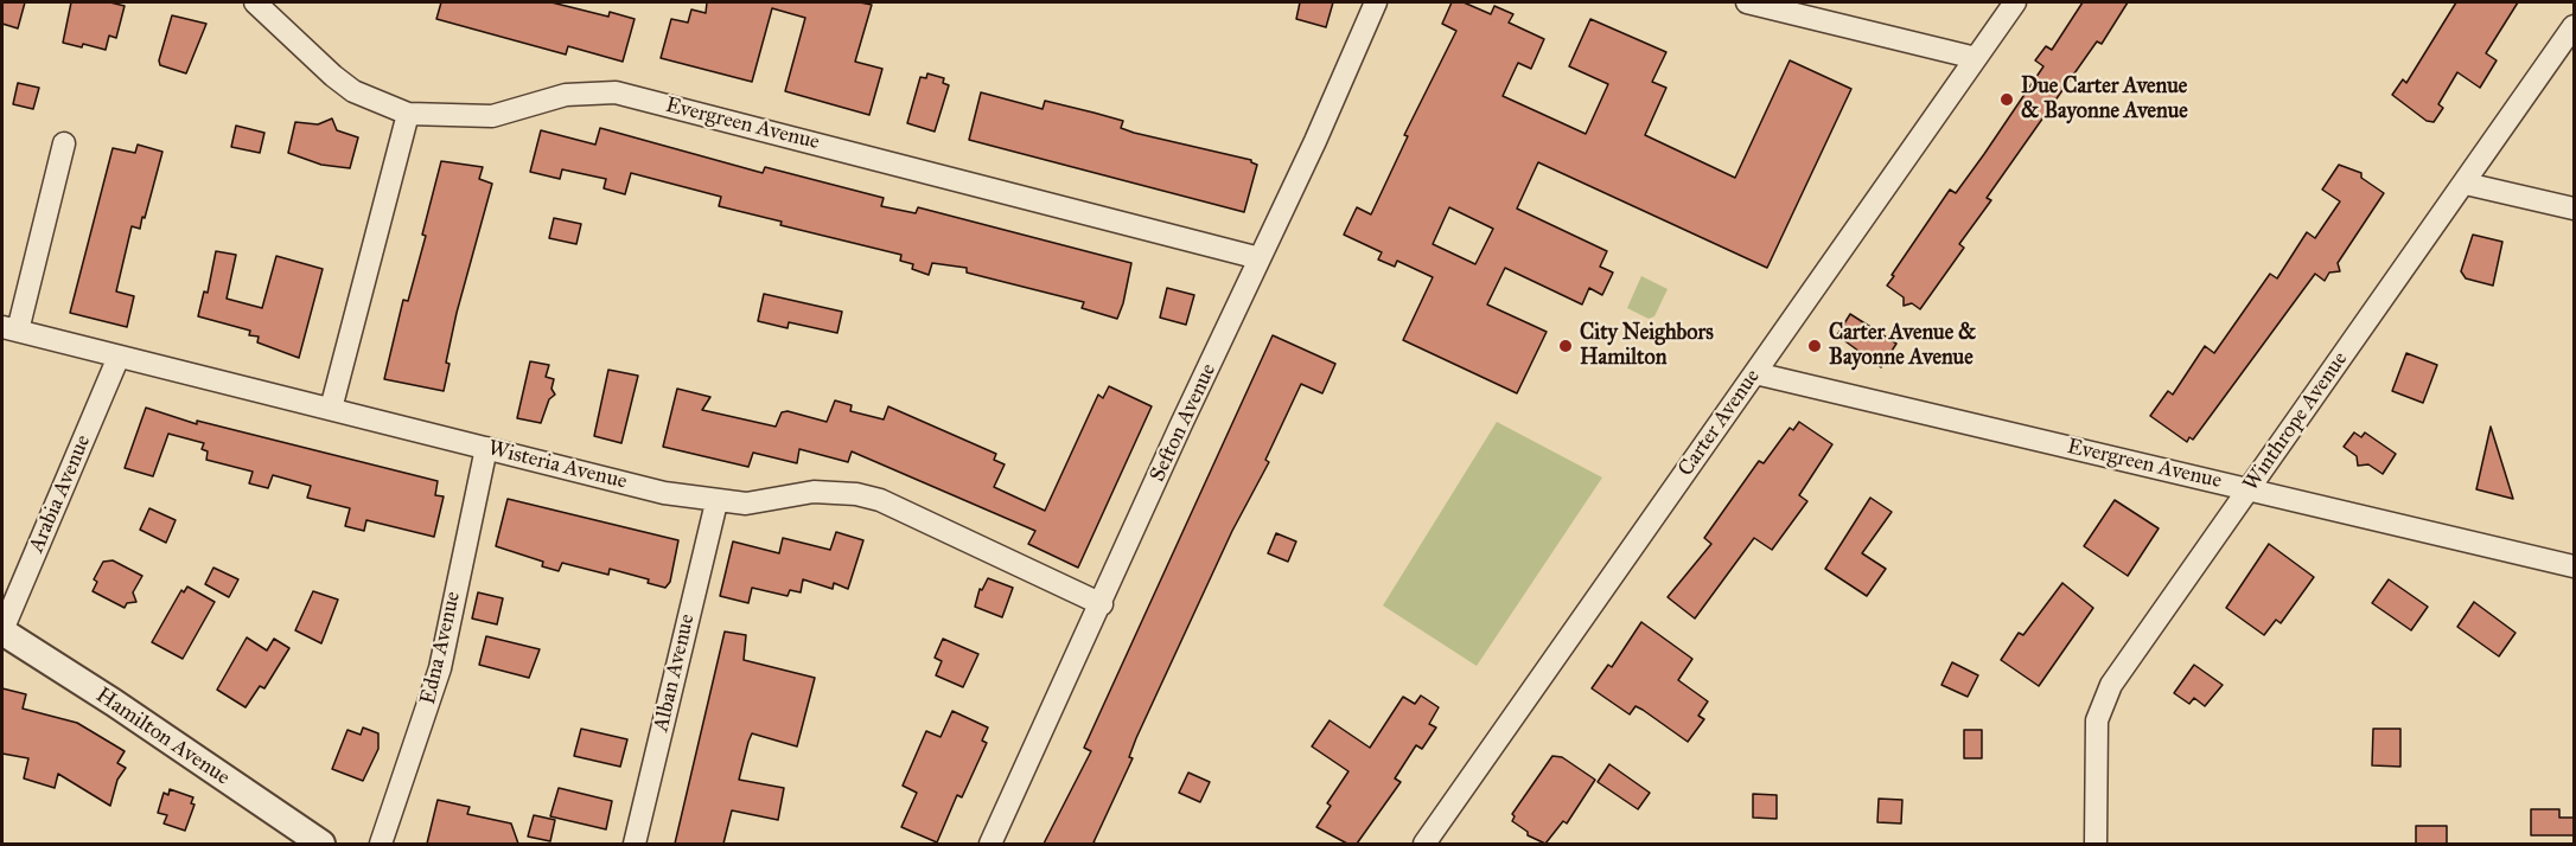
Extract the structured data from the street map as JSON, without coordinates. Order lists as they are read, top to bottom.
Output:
{
  "streets": {
    "street": [
      "Evergreen Avenue",
      "Winthrope Avenue",
      "Sefton Avenue",
      "Carter Avenue",
      "Wisteria Avenue",
      "Arabia Avenue",
      "Edna Avenue",
      "Alban Avenue",
      "Hamilton Avenue"
    ]
  },
  "crossings": [
    ["Evergreen Avenue", "Winthrope Avenue"],
    ["Evergreen Avenue", "Sefton Avenue"],
    ["Evergreen Avenue", "Carter Avenue"],
    ["Sefton Avenue", "Wisteria Avenue"],
    ["Wisteria Avenue", "Arabia Avenue"],
    ["Wisteria Avenue", "Edna Avenue"],
    ["Wisteria Avenue", "Alban Avenue"],
    ["Arabia Avenue", "Hamilton Avenue"]
  ],
  "places": ["Due Carter Avenue & Bayonne Avenue", "City Neighbors Hamilton", "Carter Avenue & Bayonne Avenue"]
}
